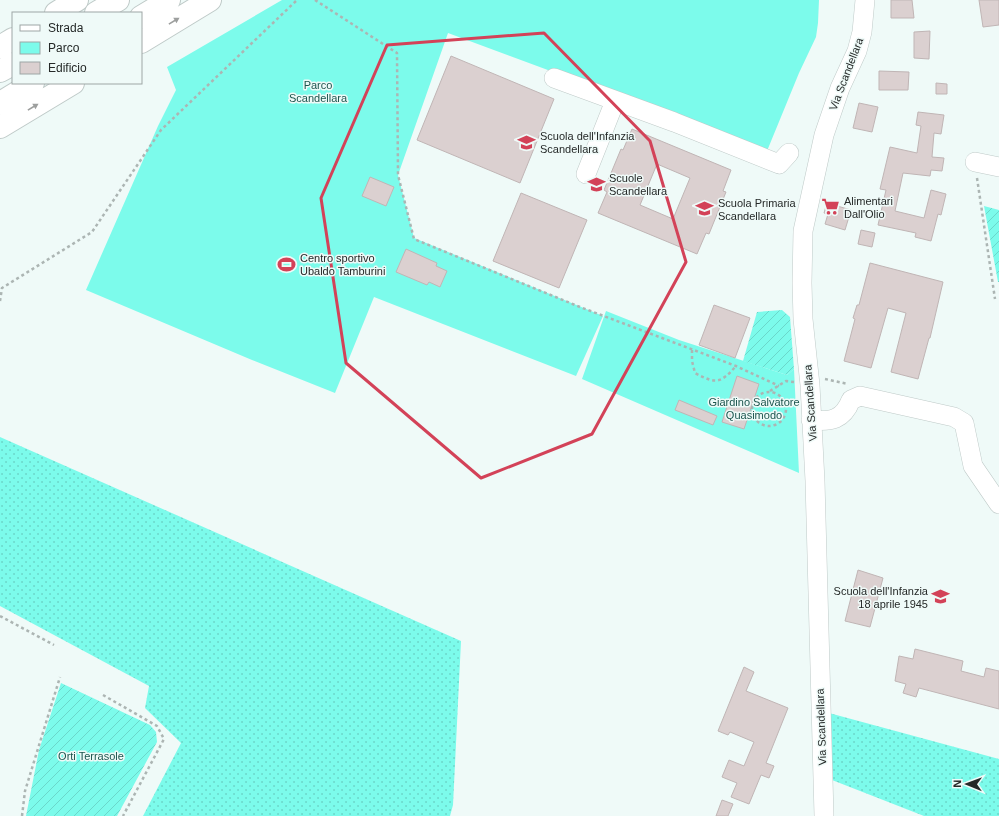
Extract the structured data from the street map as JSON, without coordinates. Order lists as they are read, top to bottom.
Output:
{
  "streets": {
    "street": ["Via Scandellara"]
  },
  "parks": ["Parco Scandellara", "Giardino Salvatore Quasimodo", "Orti Terrasole"],
  "places": {
    "school or university": [
      "Scuola dell'Infanzia Scandellara",
      "Scuole Scandellara",
      "Scuola Primaria Scandellara",
      "Scuola dell'Infanzia 18 aprile 1945"
    ],
    "supermarket": ["Alimentari Dall'Olio"],
    "sports": ["Centro sportivo Ubaldo Tamburini"]
  },
  "legend": ["Strada", "Parco", "Edificio"],
  "north": "left"
}
